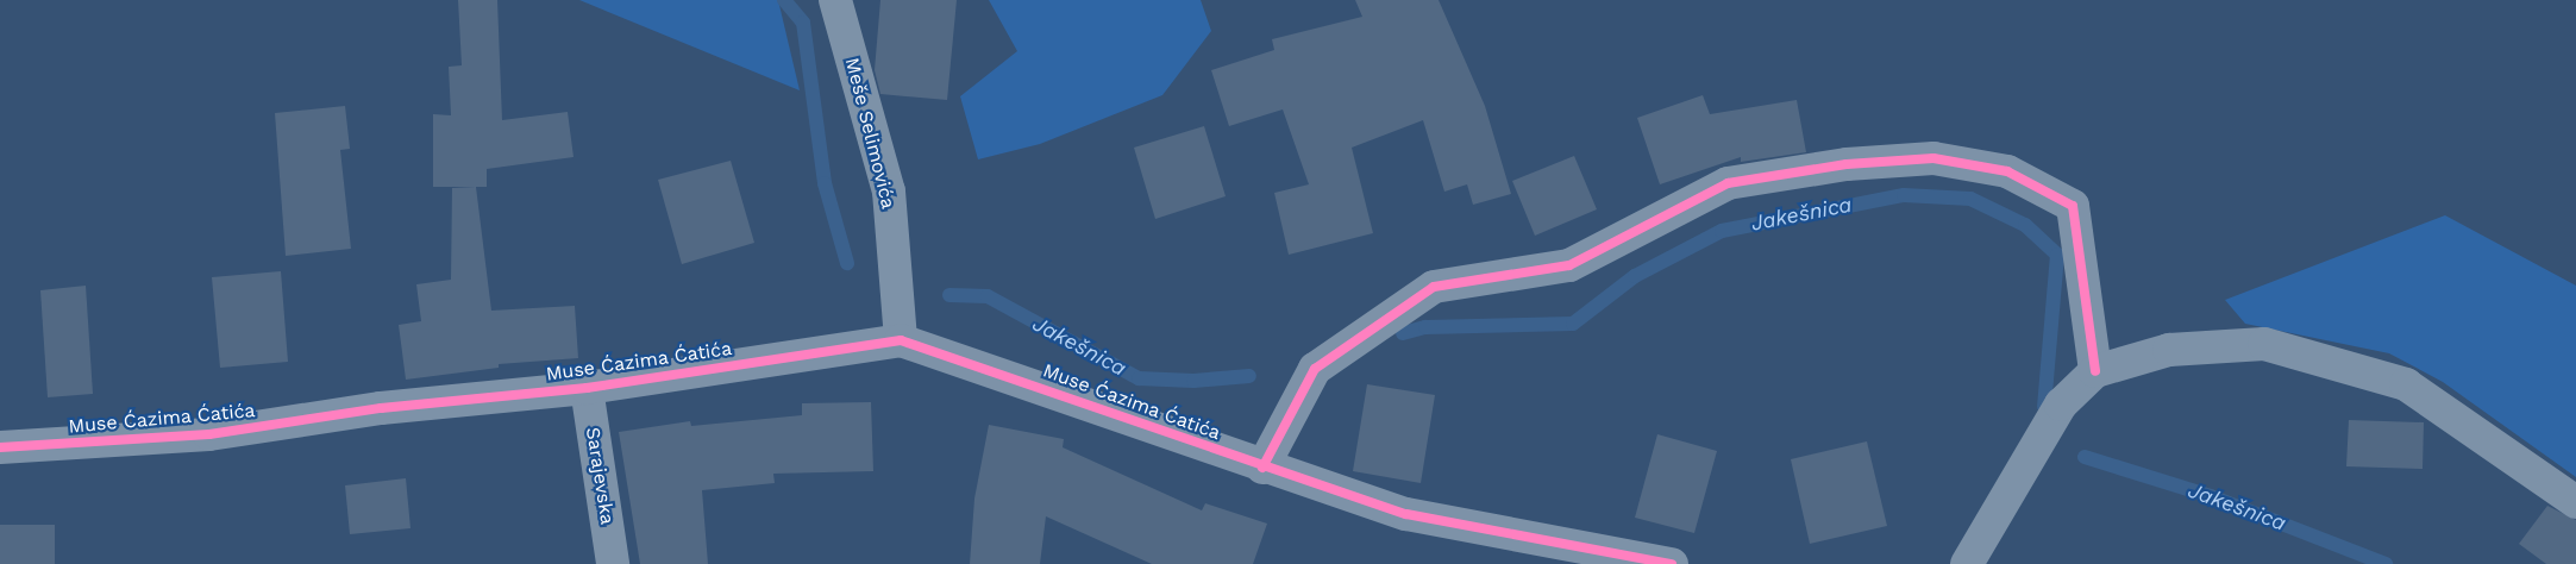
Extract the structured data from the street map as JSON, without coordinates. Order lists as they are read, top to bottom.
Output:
{
  "streets": {
    "street": ["Meše Selimovića", "Muse Ćazima Ćatića", "Sarajevska"]
  },
  "crossings": [
    ["Meše Selimovića", "Muse Ćazima Ćatića"],
    ["Muse Ćazima Ćatića", "Sarajevska"]
  ],
  "water": ["Jakešnica"]
}
